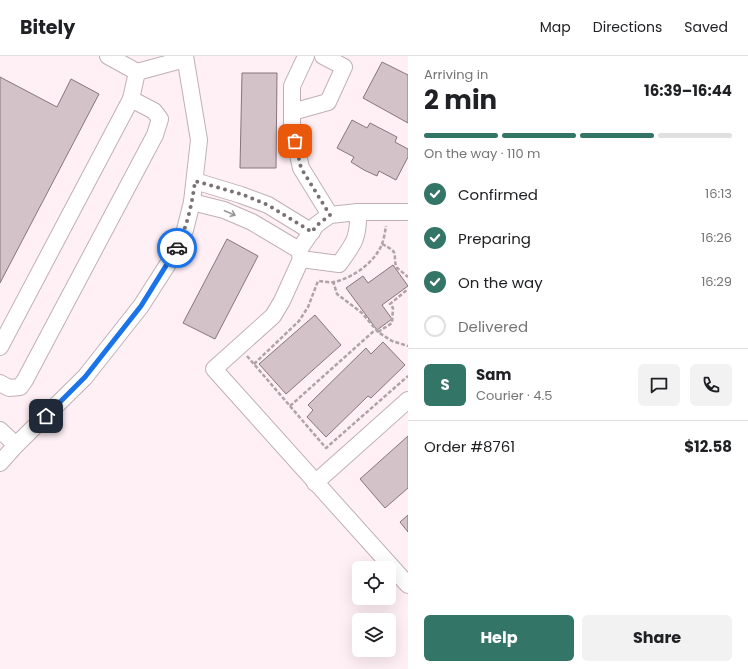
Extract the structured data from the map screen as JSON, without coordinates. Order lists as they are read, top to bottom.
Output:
{
  "page": {
    "header": "Bitely",
    "nav": ["Map", "Directions", "Saved"],
    "heading": ["2 min", "Arriving in", "16:39–16:44"],
    "panel": [
      "Sam",
      "Courier · 4.5",
      "Order #8761",
      "$12.58"
    ],
    "bar": "On the way · 110 m",
    "list": [
      ["Confirmed", "16:13"],
      ["Preparing", "16:26"],
      ["On the way", "16:29"],
      "Delivered"
    ],
    "round": "S",
    "buttons": ["Help", "Share"]
  }
}
